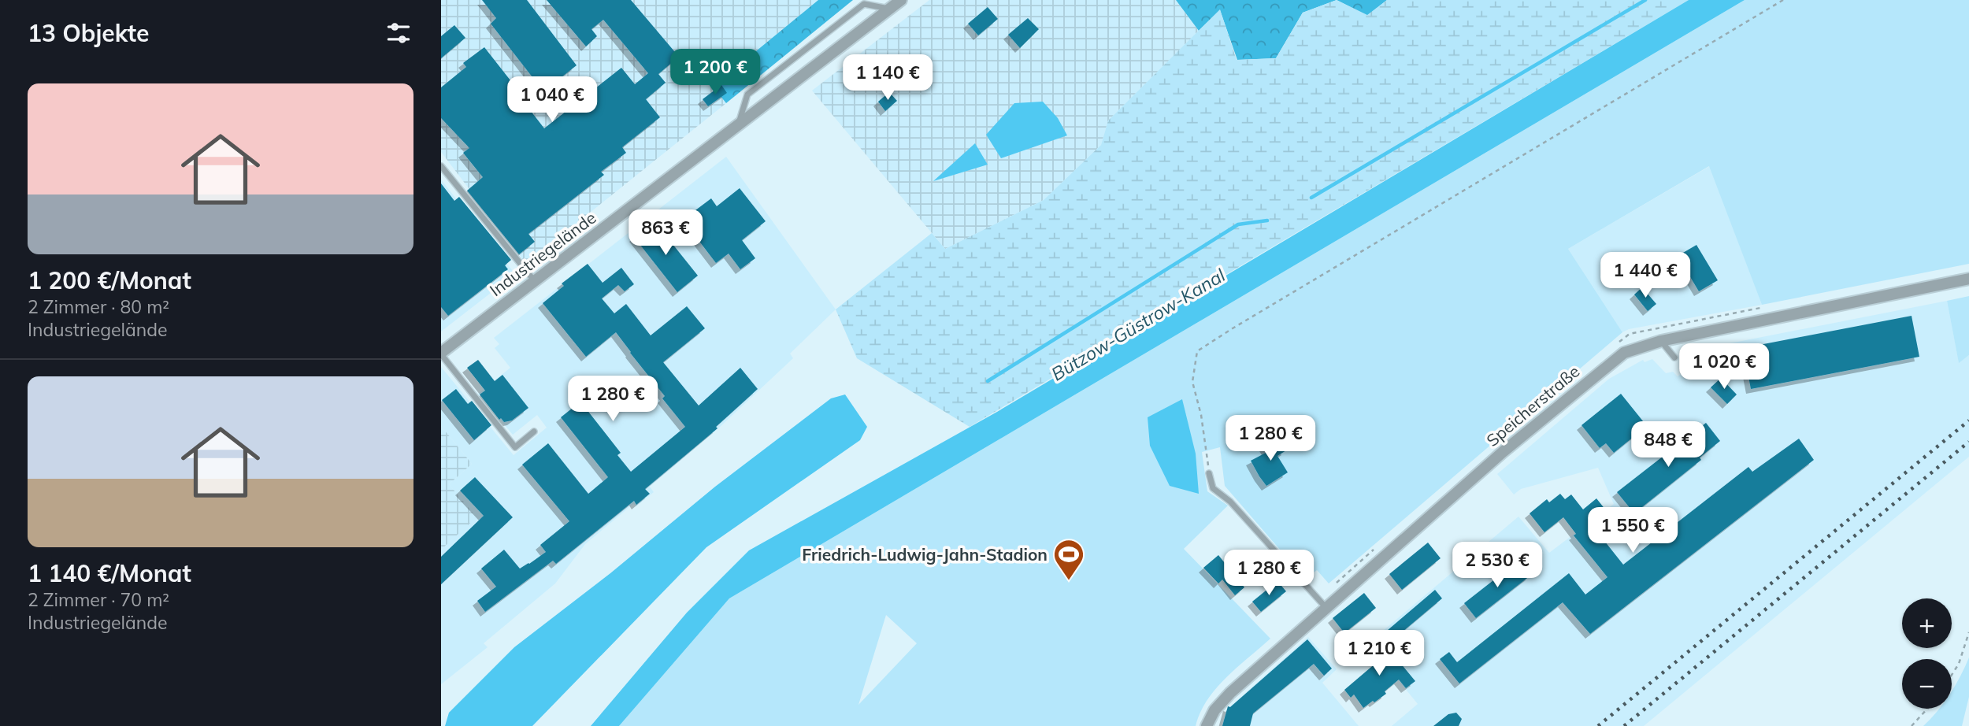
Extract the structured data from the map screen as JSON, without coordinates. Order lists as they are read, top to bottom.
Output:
{
  "streets": {
    "street": ["Industriegelände", "Speicherstraße"]
  },
  "water": ["Bützow-Güstrow-Kanal"],
  "places": {
    "sports": ["Friedrich-Ludwig-Jahn-Stadion"]
  },
  "page": {
    "heading": "13 Objekte",
    "price": [
      "1 200 €",
      "1 140 €",
      "1 040 €",
      "863 €",
      "1 440 €",
      "1 020 €",
      "1 280 €",
      "1 280 €",
      "848 €",
      "1 550 €",
      "2 530 €",
      "1 280 €",
      "1 210 €"
    ],
    "list": [
      {
        "name": "1 200 €/Monat",
        "note": "2 Zimmer · 80 m² · Industriegelände"
      },
      {
        "name": "1 140 €/Monat",
        "note": "2 Zimmer · 70 m² · Industriegelände"
      }
    ],
    "map_buttons": ["+", "−"]
  }
}
